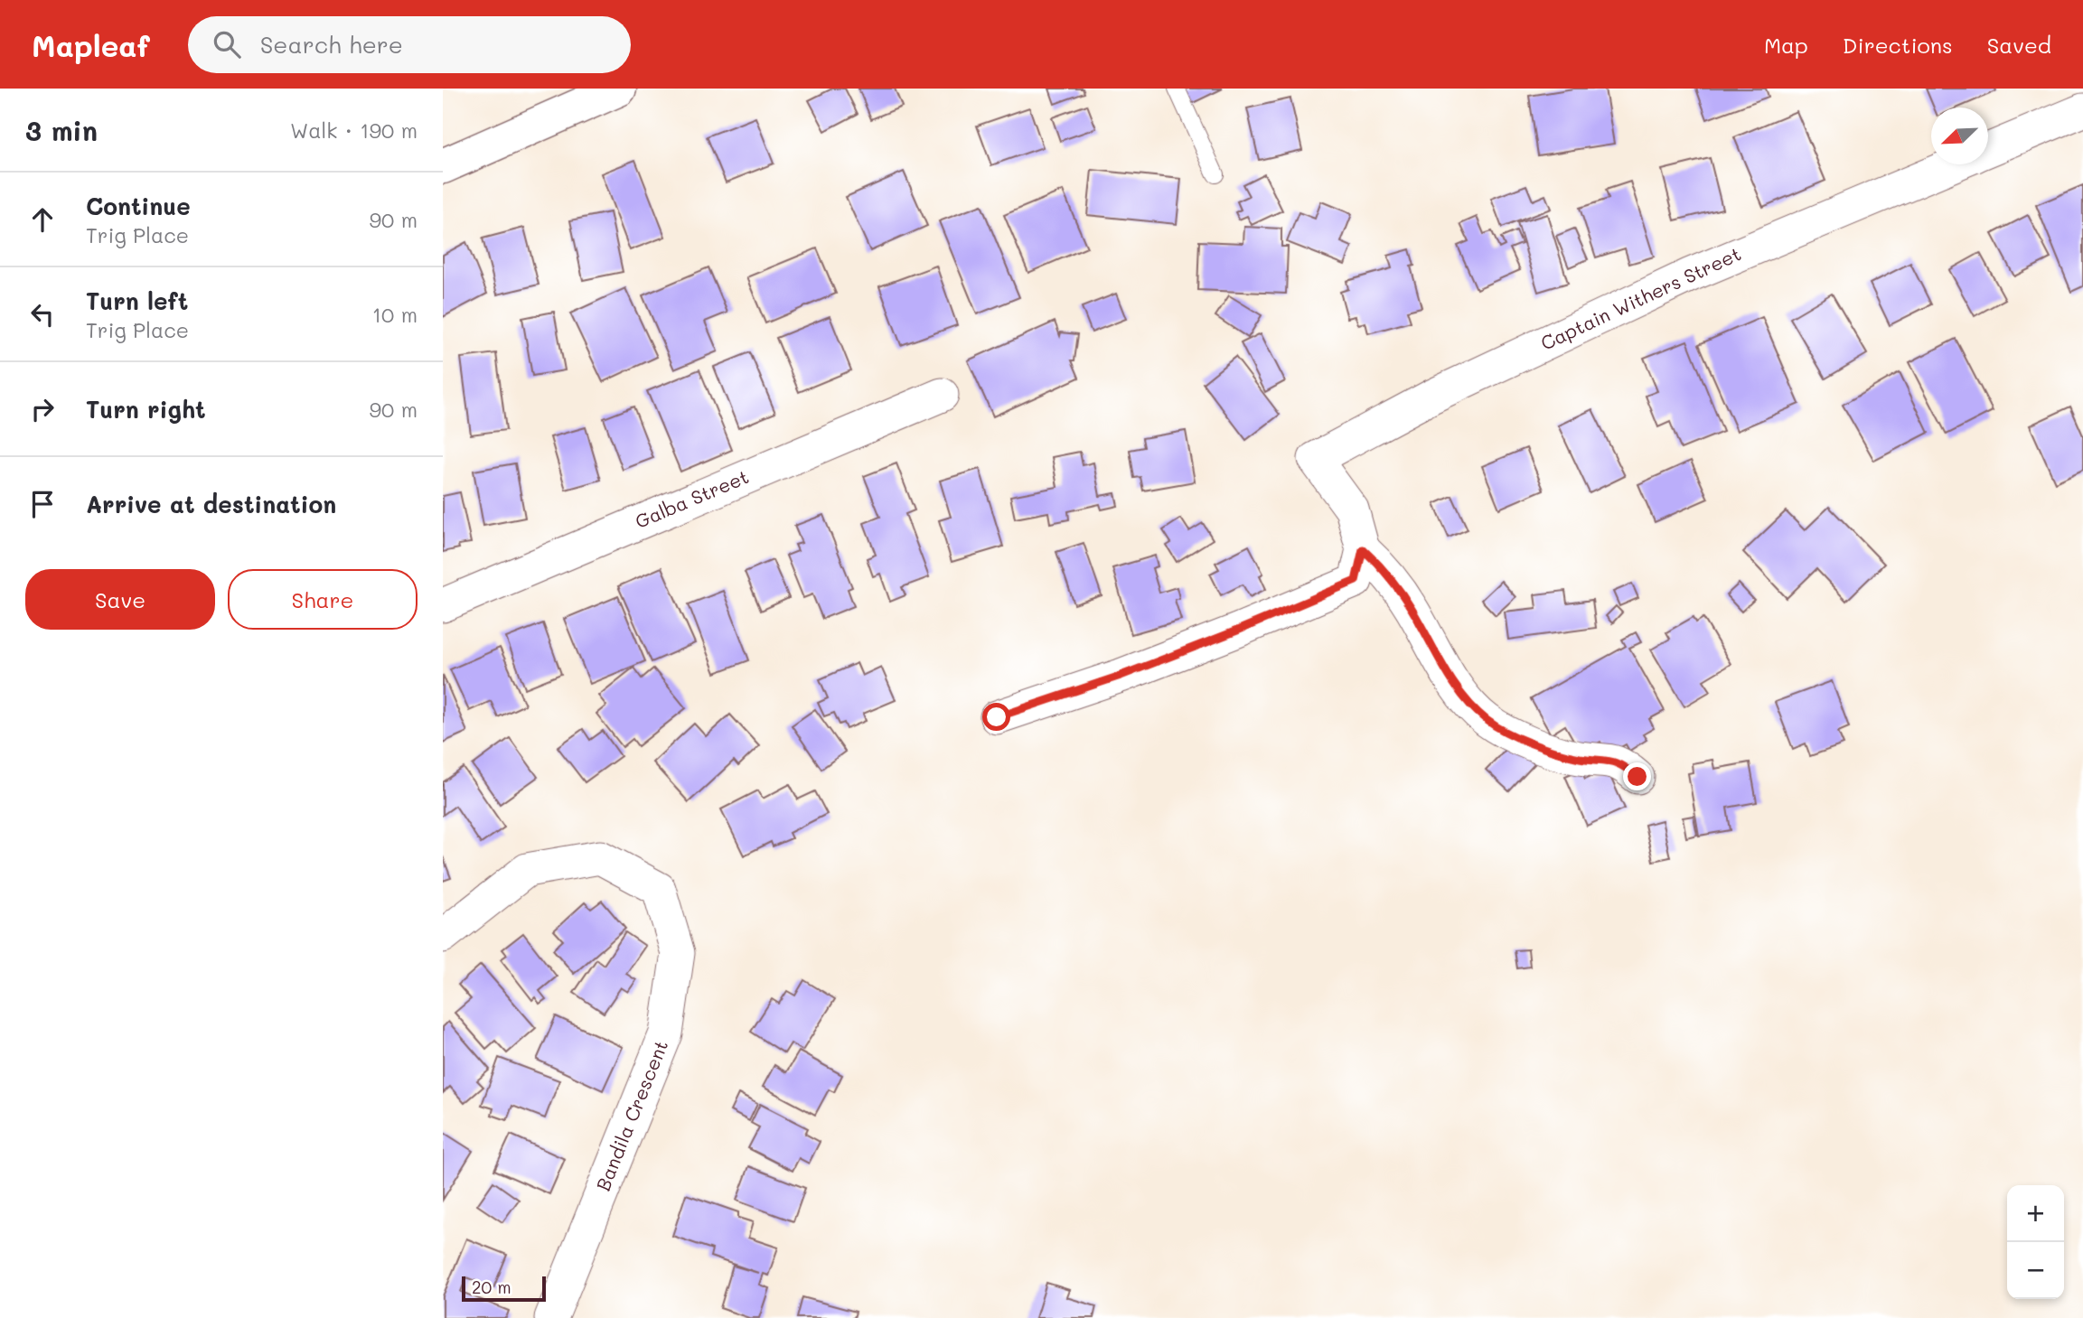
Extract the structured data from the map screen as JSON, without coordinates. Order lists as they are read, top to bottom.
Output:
{
  "streets": {
    "street": ["Captain Withers Street", "Galba Street", "Bandila Crescent"]
  },
  "scale_bar": "20 m",
  "north": "bottom left",
  "page": {
    "header": "Mapleaf",
    "search": "Search here",
    "nav": ["Map", "Directions", "Saved"],
    "heading": ["3 min", "Walk · 190 m"],
    "list": [
      ["Continue", "Trig Place", "90 m"],
      ["Turn left", "Trig Place", "10 m"],
      ["Turn right", "90 m"],
      "Arrive at destination"
    ],
    "buttons": ["Save", "Share"],
    "map_buttons": ["+", "−"],
    "scale": "20 m"
  }
}
